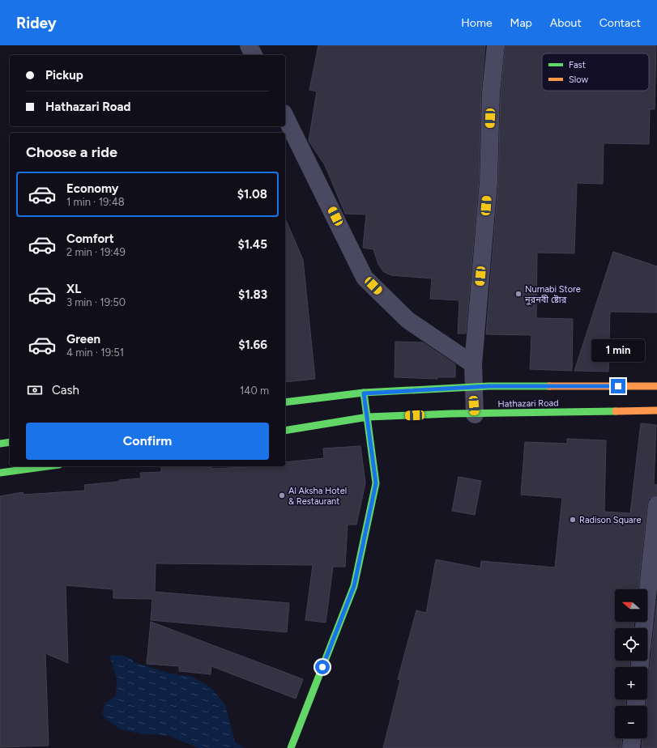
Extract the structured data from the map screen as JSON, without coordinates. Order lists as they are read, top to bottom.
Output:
{
  "streets": {
    "main road": ["Hathazari Road"]
  },
  "places": ["Nurnabi Store নুরনবী ষ্টোর", "Al Aksha Hotel & Restaurant", "Radison Square"],
  "legend": ["Fast", "Slow"],
  "north": "left",
  "page": {
    "header": "Ridey",
    "nav": [
      "Home",
      "Map",
      "About",
      "Contact"
    ],
    "banner": ["Pickup", "Hathazari Road"],
    "heading": "Choose a ride",
    "list": [
      {
        "name": "Economy",
        "note": "1 min · 19:48",
        "value": "$1.08"
      },
      {
        "name": "Comfort",
        "note": "2 min · 19:49",
        "value": "$1.45"
      },
      {
        "name": "XL",
        "note": "3 min · 19:50",
        "value": "$1.83"
      },
      {
        "name": "Green",
        "note": "4 min · 19:51",
        "value": "$1.66"
      }
    ],
    "bubble": "1 min",
    "pay": ["Cash", "140 m"],
    "buttons": "Confirm",
    "map_buttons": ["+", "−"]
  }
}
